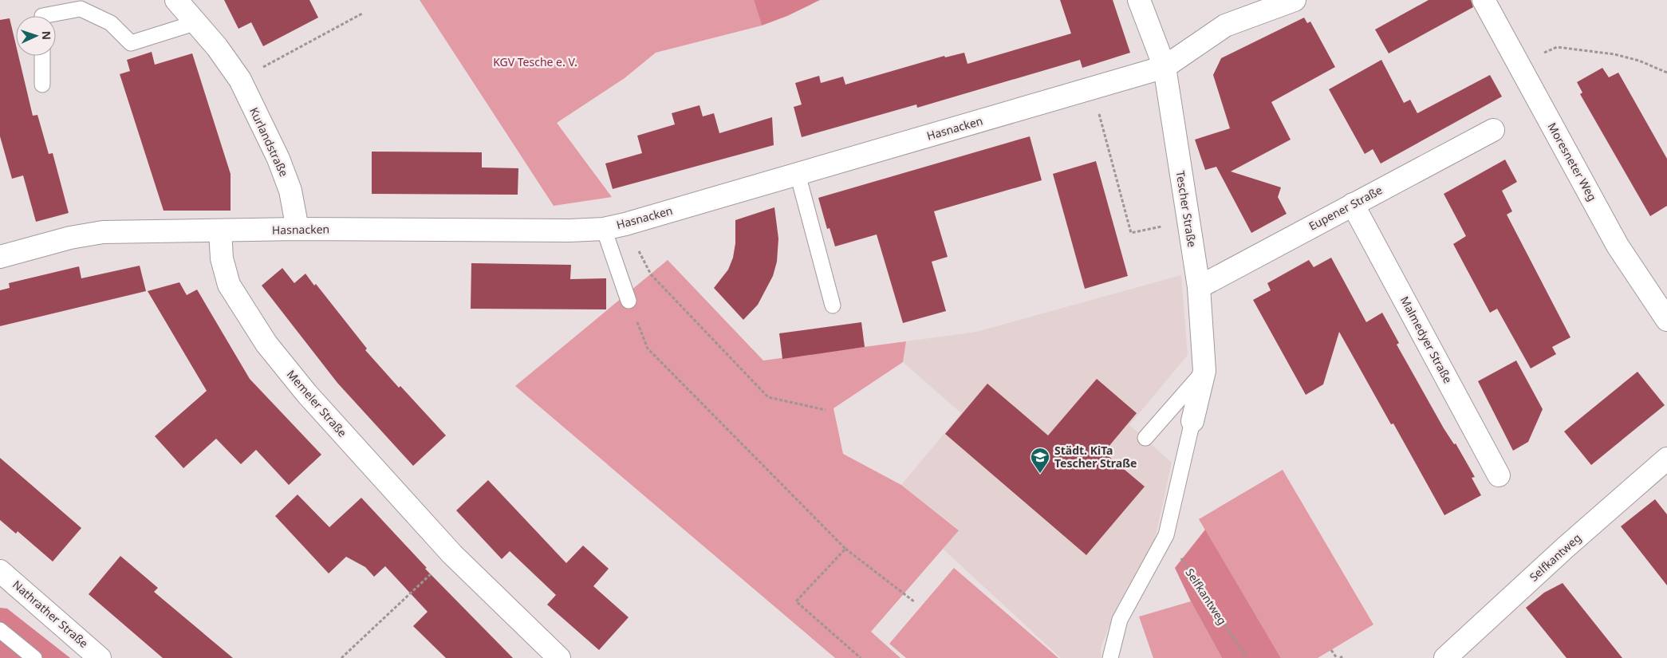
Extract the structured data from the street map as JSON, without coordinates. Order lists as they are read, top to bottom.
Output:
{
  "streets": {
    "street": [
      "Hasnacken",
      "Kurlandstraße",
      "Moresneter Weg",
      "Eupener Straße",
      "Tescher Straße",
      "Malmedyer Straße",
      "Memeler Straße",
      "Selfkantweg",
      "Nathrather Straße"
    ]
  },
  "crossings": [
    ["Hasnacken", "Kurlandstraße"],
    ["Hasnacken", "Tescher Straße"],
    ["Hasnacken", "Memeler Straße"],
    ["Eupener Straße", "Tescher Straße"],
    ["Eupener Straße", "Malmedyer Straße"]
  ],
  "parks": ["KGV Tesche e. V."],
  "places": {
    "school or university": ["Städt. KiTa Tescher Straße"]
  },
  "north": "right"
}
